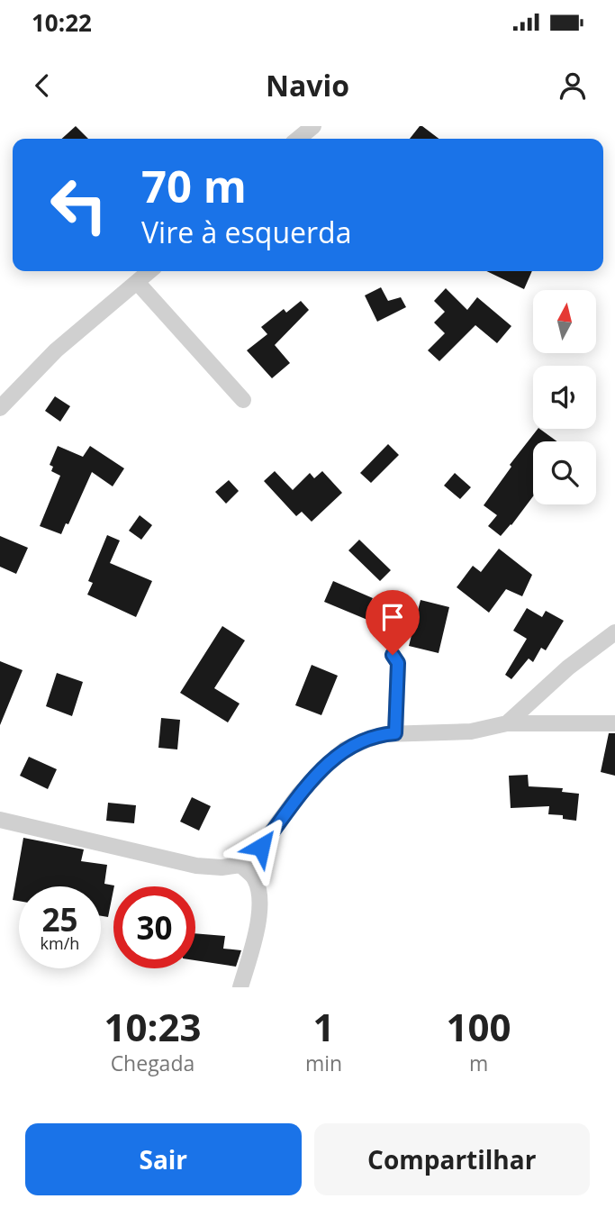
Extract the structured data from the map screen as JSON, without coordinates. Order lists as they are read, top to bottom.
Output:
{
  "north": "top",
  "page": {
    "status": "10:22",
    "header": "Navio",
    "turn": ["70 m", "Vire à esquerda"],
    "speed": "25 km/h",
    "limit": "30",
    "eta": [
      "10:23",
      "Chegada",
      "1",
      "min",
      "100",
      "m"
    ],
    "buttons": ["Sair", "Compartilhar"]
  }
}
